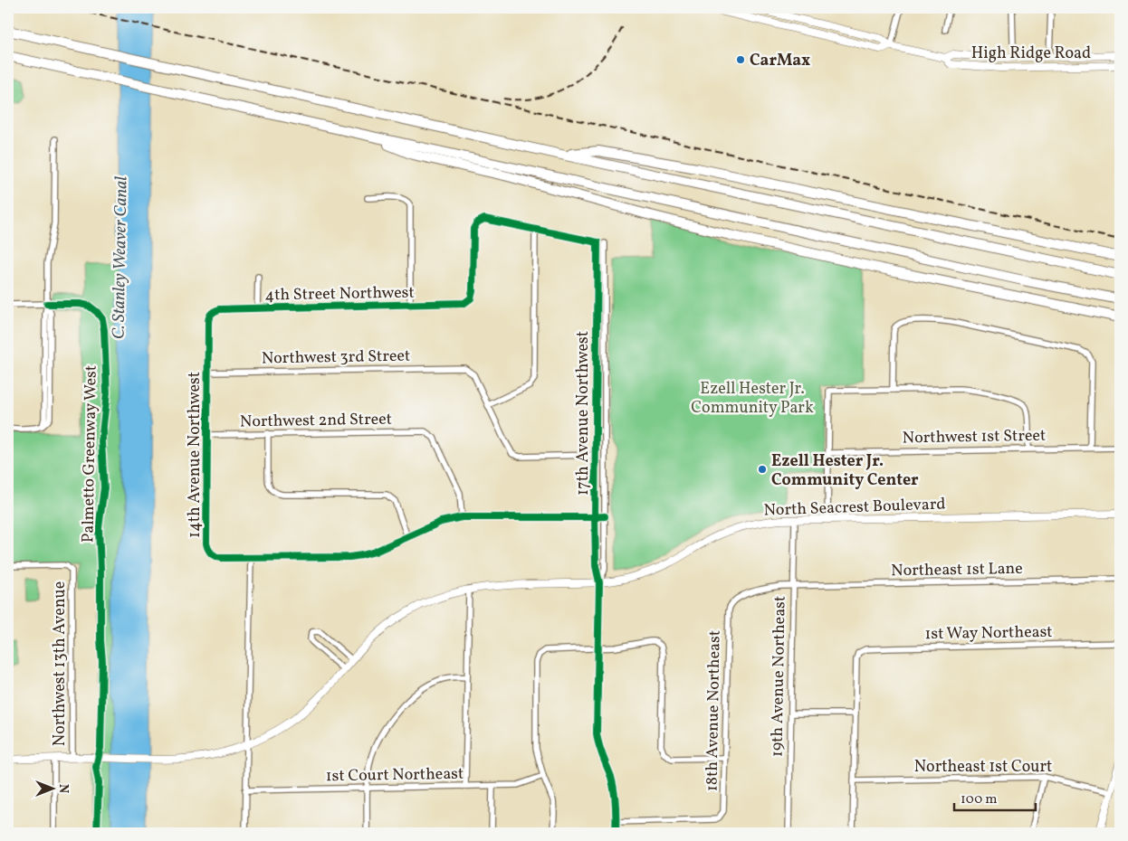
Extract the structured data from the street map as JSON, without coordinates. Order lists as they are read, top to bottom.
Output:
{
  "streets": {
    "street": [
      "High Ridge Road",
      "4th Street Northwest",
      "Northwest 3rd Street",
      "17th Avenue Northwest",
      "Northwest 2nd Street",
      "Northwest 1st Street",
      "14th Avenue Northwest",
      "North Seacrest Boulevard",
      "Northeast 1st Lane",
      "1st Way Northeast",
      "Northwest 13th Avenue",
      "19th Avenue Northeast",
      "18th Avenue Northeast",
      "Northeast 1st Court",
      "1st Court Northeast"
    ],
    "cycle path": ["Palmetto Greenway West"]
  },
  "crossings": [
    ["4th Street Northwest", "17th Avenue Northwest"],
    ["4th Street Northwest", "14th Avenue Northwest"],
    ["Northwest 3rd Street", "14th Avenue Northwest"],
    ["17th Avenue Northwest", "14th Avenue Northwest"],
    ["17th Avenue Northwest", "North Seacrest Boulevard"],
    ["Northwest 2nd Street", "14th Avenue Northwest"],
    ["North Seacrest Boulevard", "Northwest 13th Avenue"],
    ["North Seacrest Boulevard", "19th Avenue Northeast"],
    ["Northeast 1st Lane", "19th Avenue Northeast"],
    ["Northeast 1st Lane", "18th Avenue Northeast"]
  ],
  "water": ["C. Stanley Weaver Canal"],
  "parks": ["Ezell Hester Jr. Community Park"],
  "places": ["CarMax", "Ezell Hester Jr. Community Center"],
  "scale_bar": "100 m",
  "north": "right"
}
